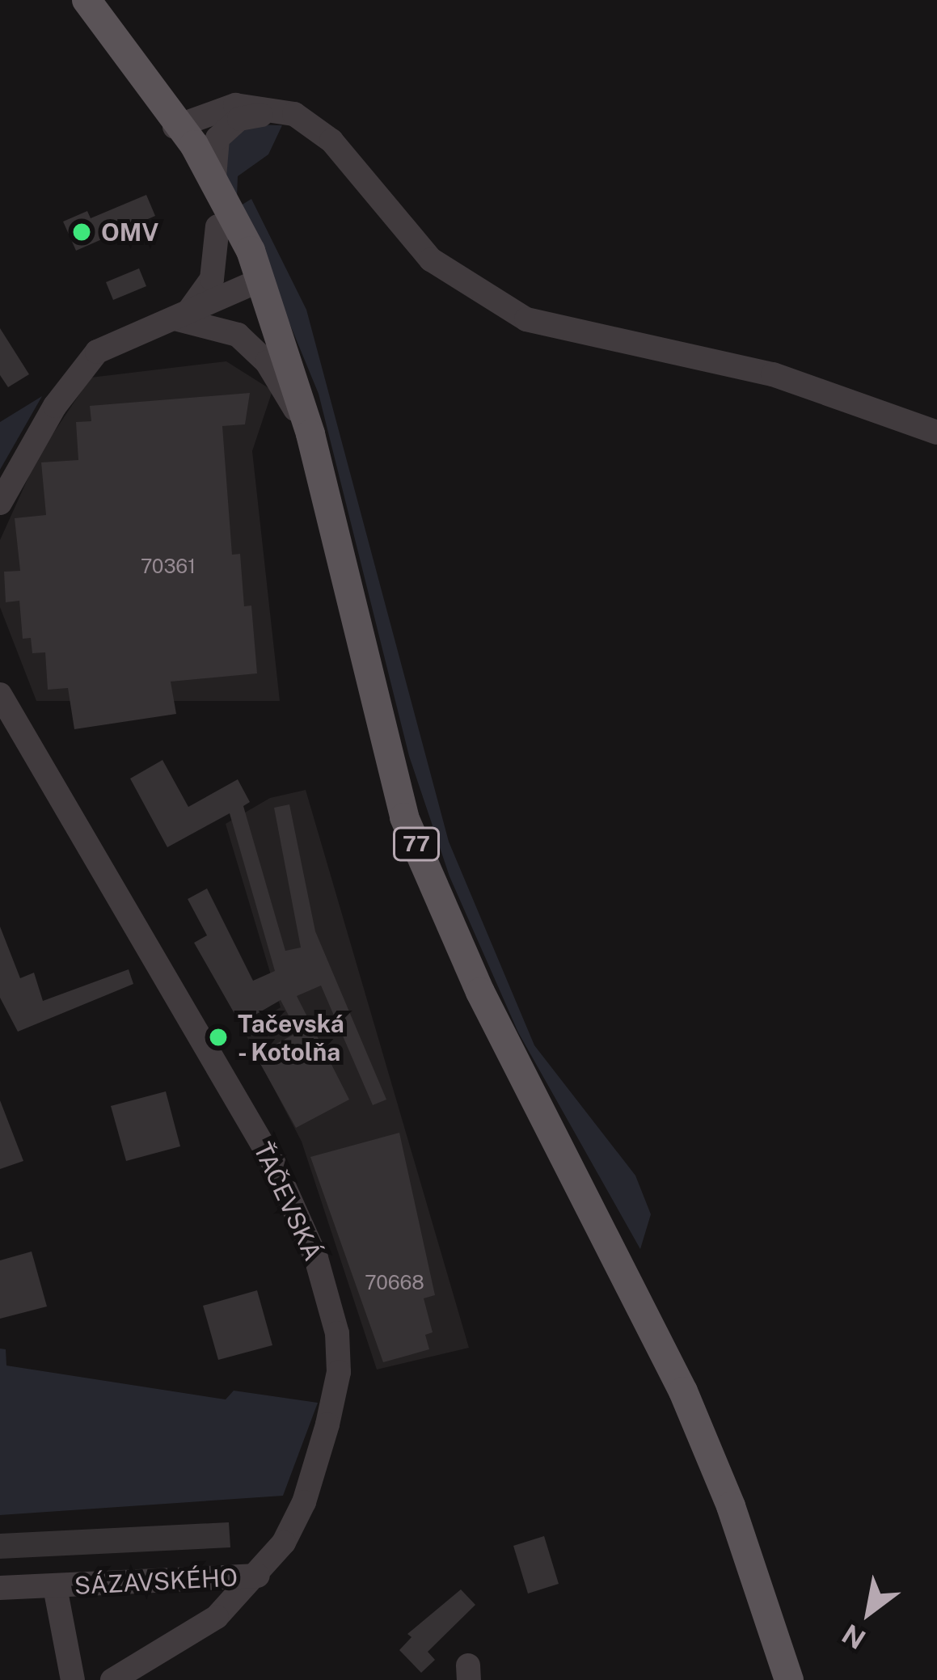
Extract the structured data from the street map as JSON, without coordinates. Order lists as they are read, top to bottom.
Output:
{
  "streets": {
    "main road": ["77"],
    "street": ["ŤAČEVSKÁ", "SÁZAVSKÉHO"]
  },
  "crossings": [
    ["ŤAČEVSKÁ", "SÁZAVSKÉHO"]
  ],
  "places": ["OMV", "Tačevská - Kotolňa"],
  "house_numbers": ["70361", "70668"],
  "north": "bottom left"
}
